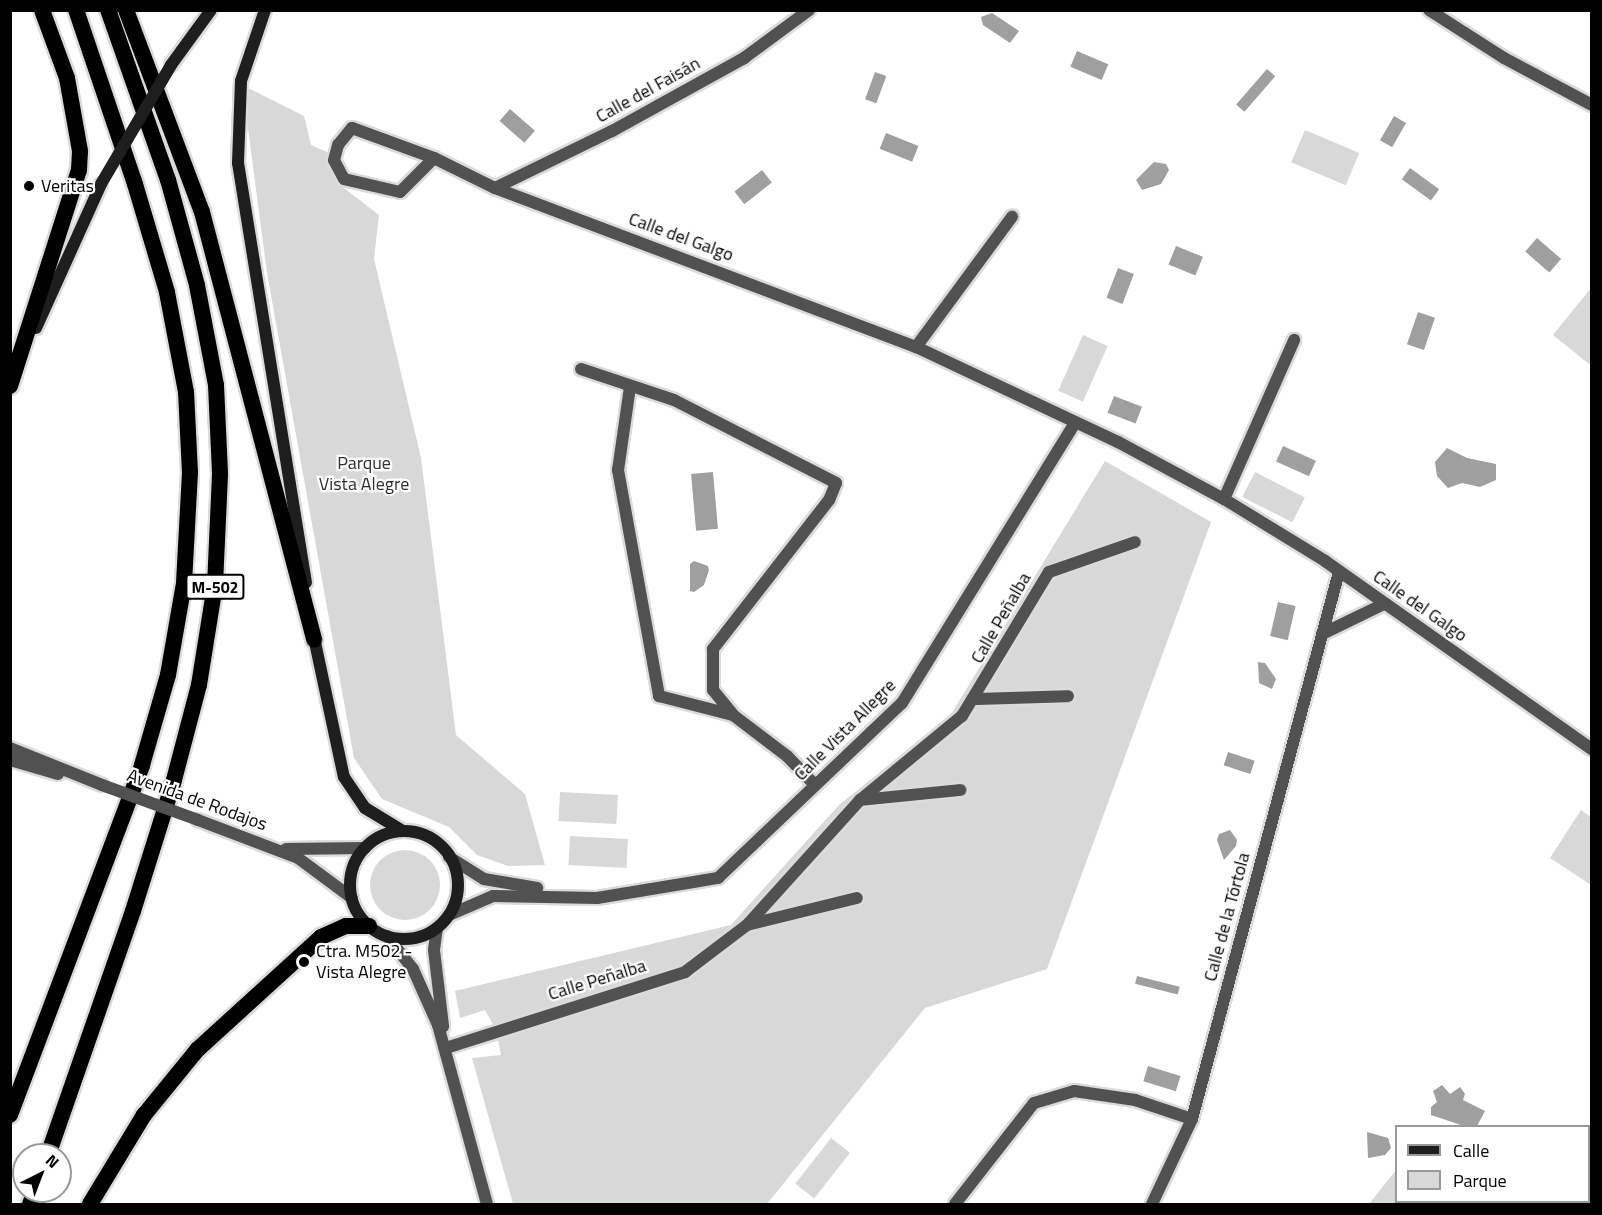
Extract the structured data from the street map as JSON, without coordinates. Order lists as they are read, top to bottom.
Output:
{
  "streets": {
    "highway": ["M-502"],
    "street": [
      "Calle del Faisán",
      "Calle del Galgo",
      "Calle Peñalba",
      "Calle Vista Allegre",
      "Avenida de Rodajos",
      "Calle de la Tórtola"
    ]
  },
  "crossings": [
    ["Calle del Faisán", "Calle del Galgo"],
    ["Calle del Galgo", "Calle Vista Allegre"],
    ["Calle del Galgo", "Calle de la Tórtola"],
    ["Calle Vista Allegre", "Avenida de Rodajos"]
  ],
  "parks": ["Parque Vista Alegre"],
  "places": ["Veritas", "Ctra. M502 - Vista Alegre"],
  "legend": ["Calle", "Parque"],
  "north": "top right"
}
